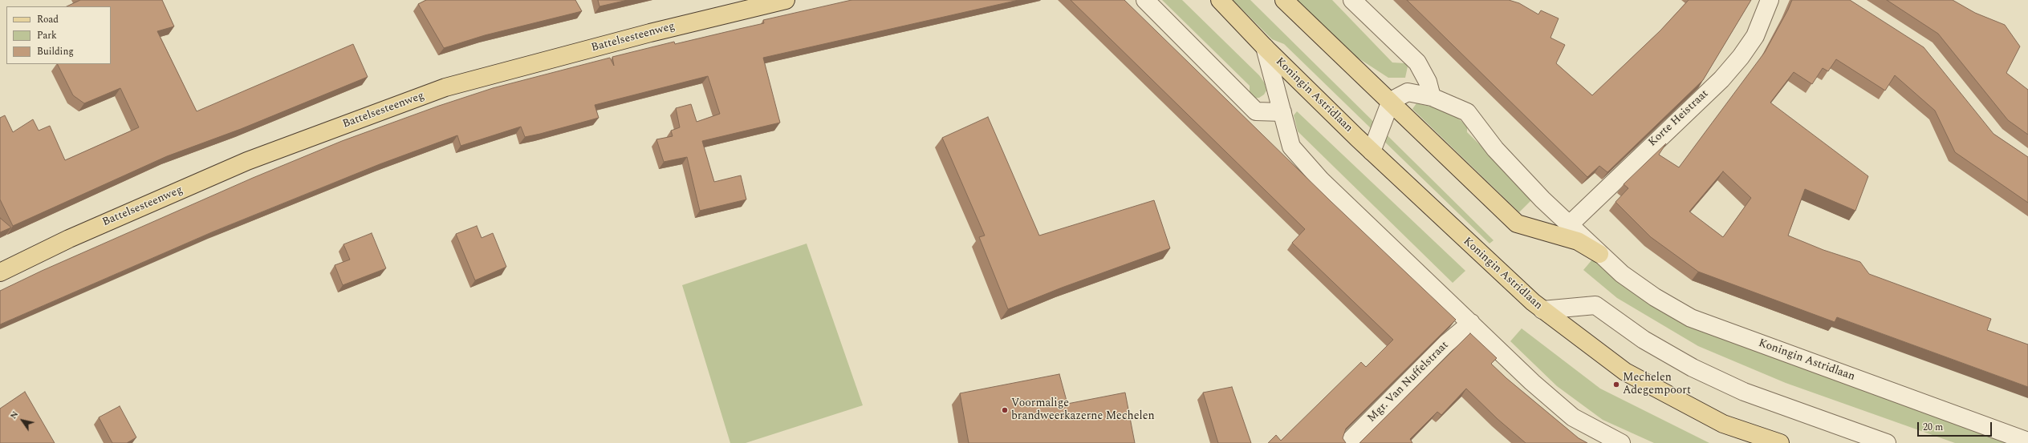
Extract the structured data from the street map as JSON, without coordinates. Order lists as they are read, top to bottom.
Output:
{
  "streets": {
    "main road": ["Battelsesteenweg", "Koningin Astridlaan"],
    "street": ["Korte Heistraat", "Mgr. Van Nuffelstraat"]
  },
  "crossings": [
    ["Koningin Astridlaan", "Korte Heistraat"],
    ["Koningin Astridlaan", "Mgr. Van Nuffelstraat"]
  ],
  "places": ["Mechelen Adegempoort", "Voormalige brandweerkazerne Mechelen"],
  "legend": ["Road", "Park", "Building"],
  "scale_bar": "20 m",
  "north": "top left"
}
